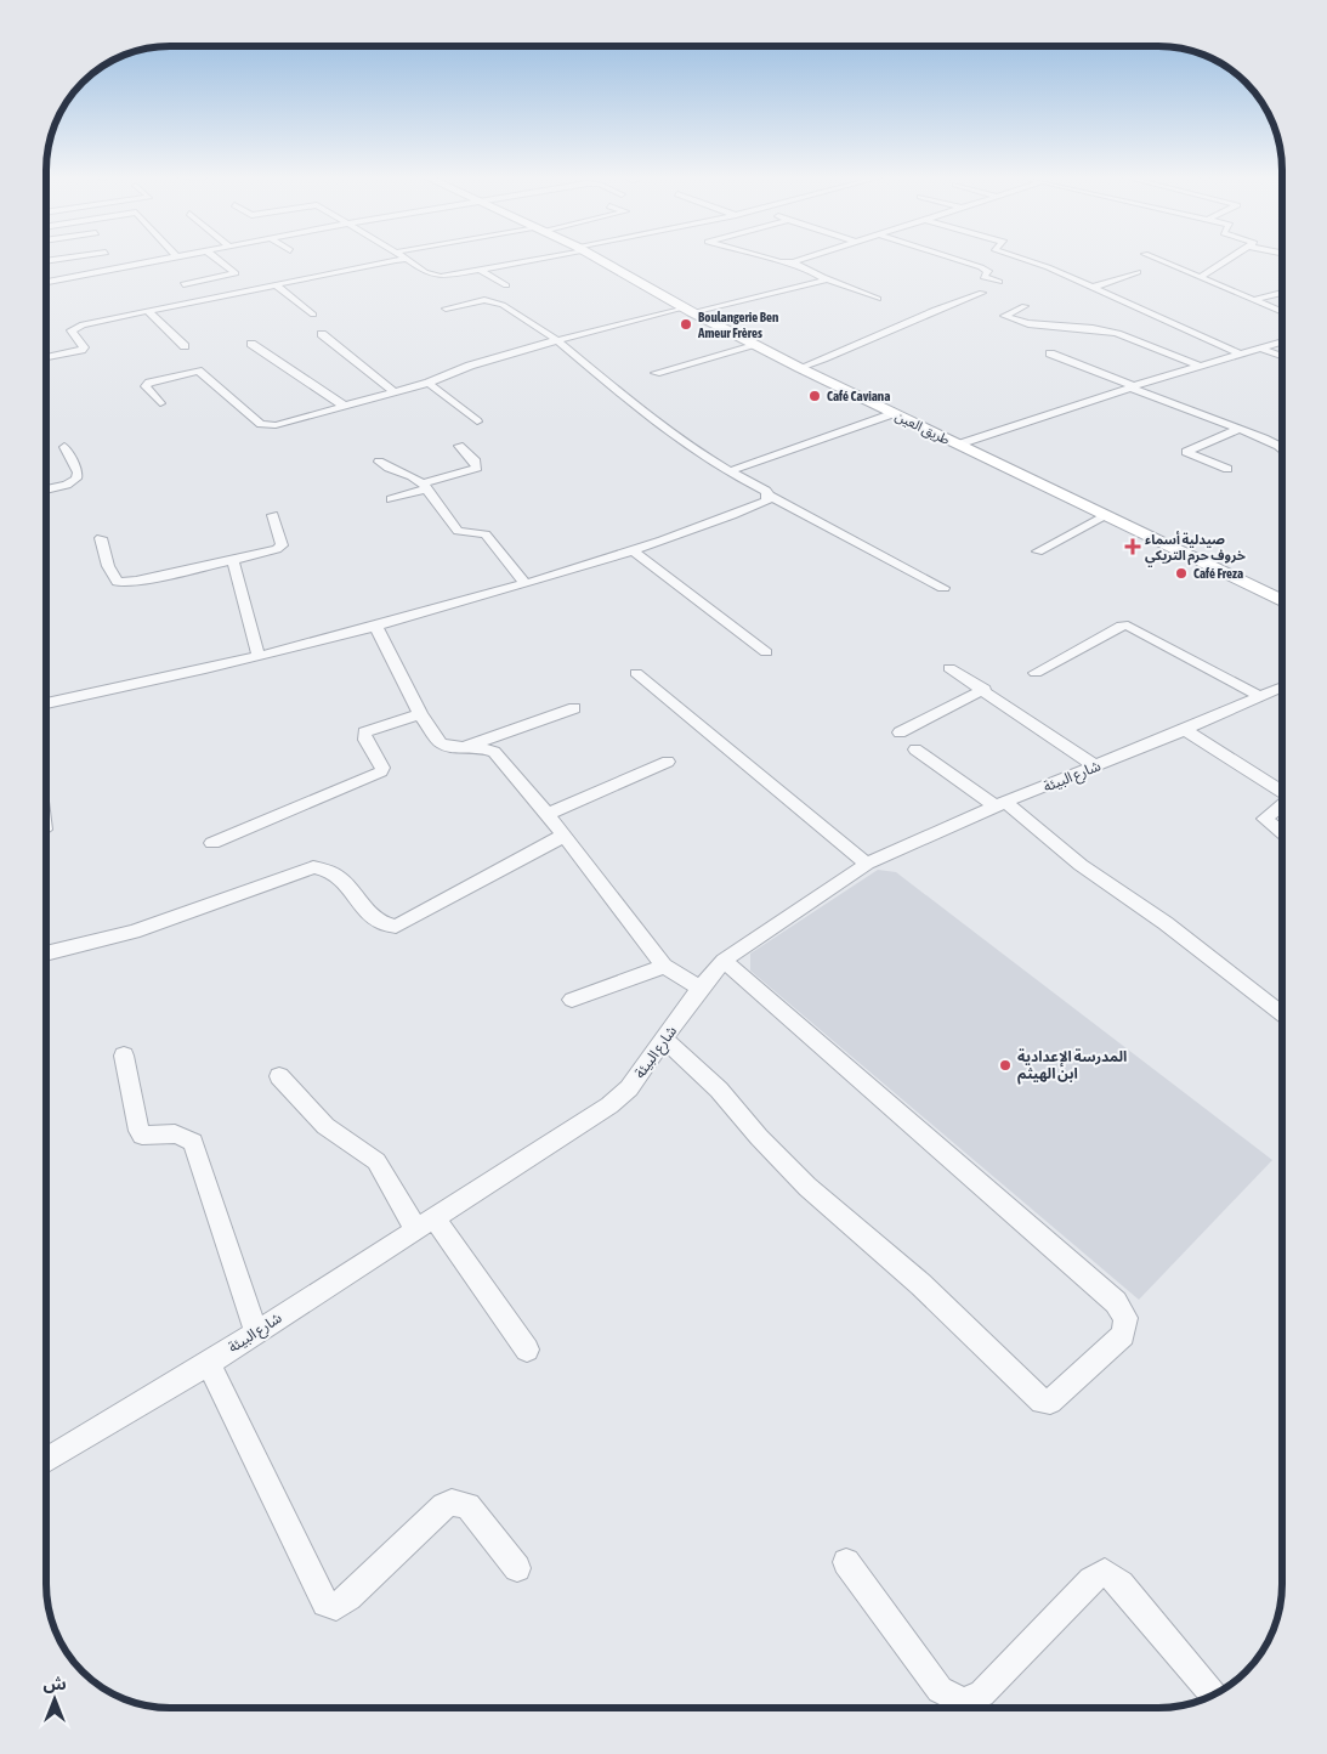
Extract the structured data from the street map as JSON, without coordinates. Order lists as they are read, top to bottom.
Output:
{
  "streets": {
    "main road": ["طريق العين"],
    "street": ["شارع البيئة"]
  },
  "places": {
    "other": [
      "Boulangerie Ben Ameur Frères",
      "Café Caviana",
      "Café Freza",
      "المدرسة الإعدادية ابن الهيثم"
    ],
    "health": ["صيدلية أسماء خروف حرم التريكي"]
  },
  "north": "top"
}
